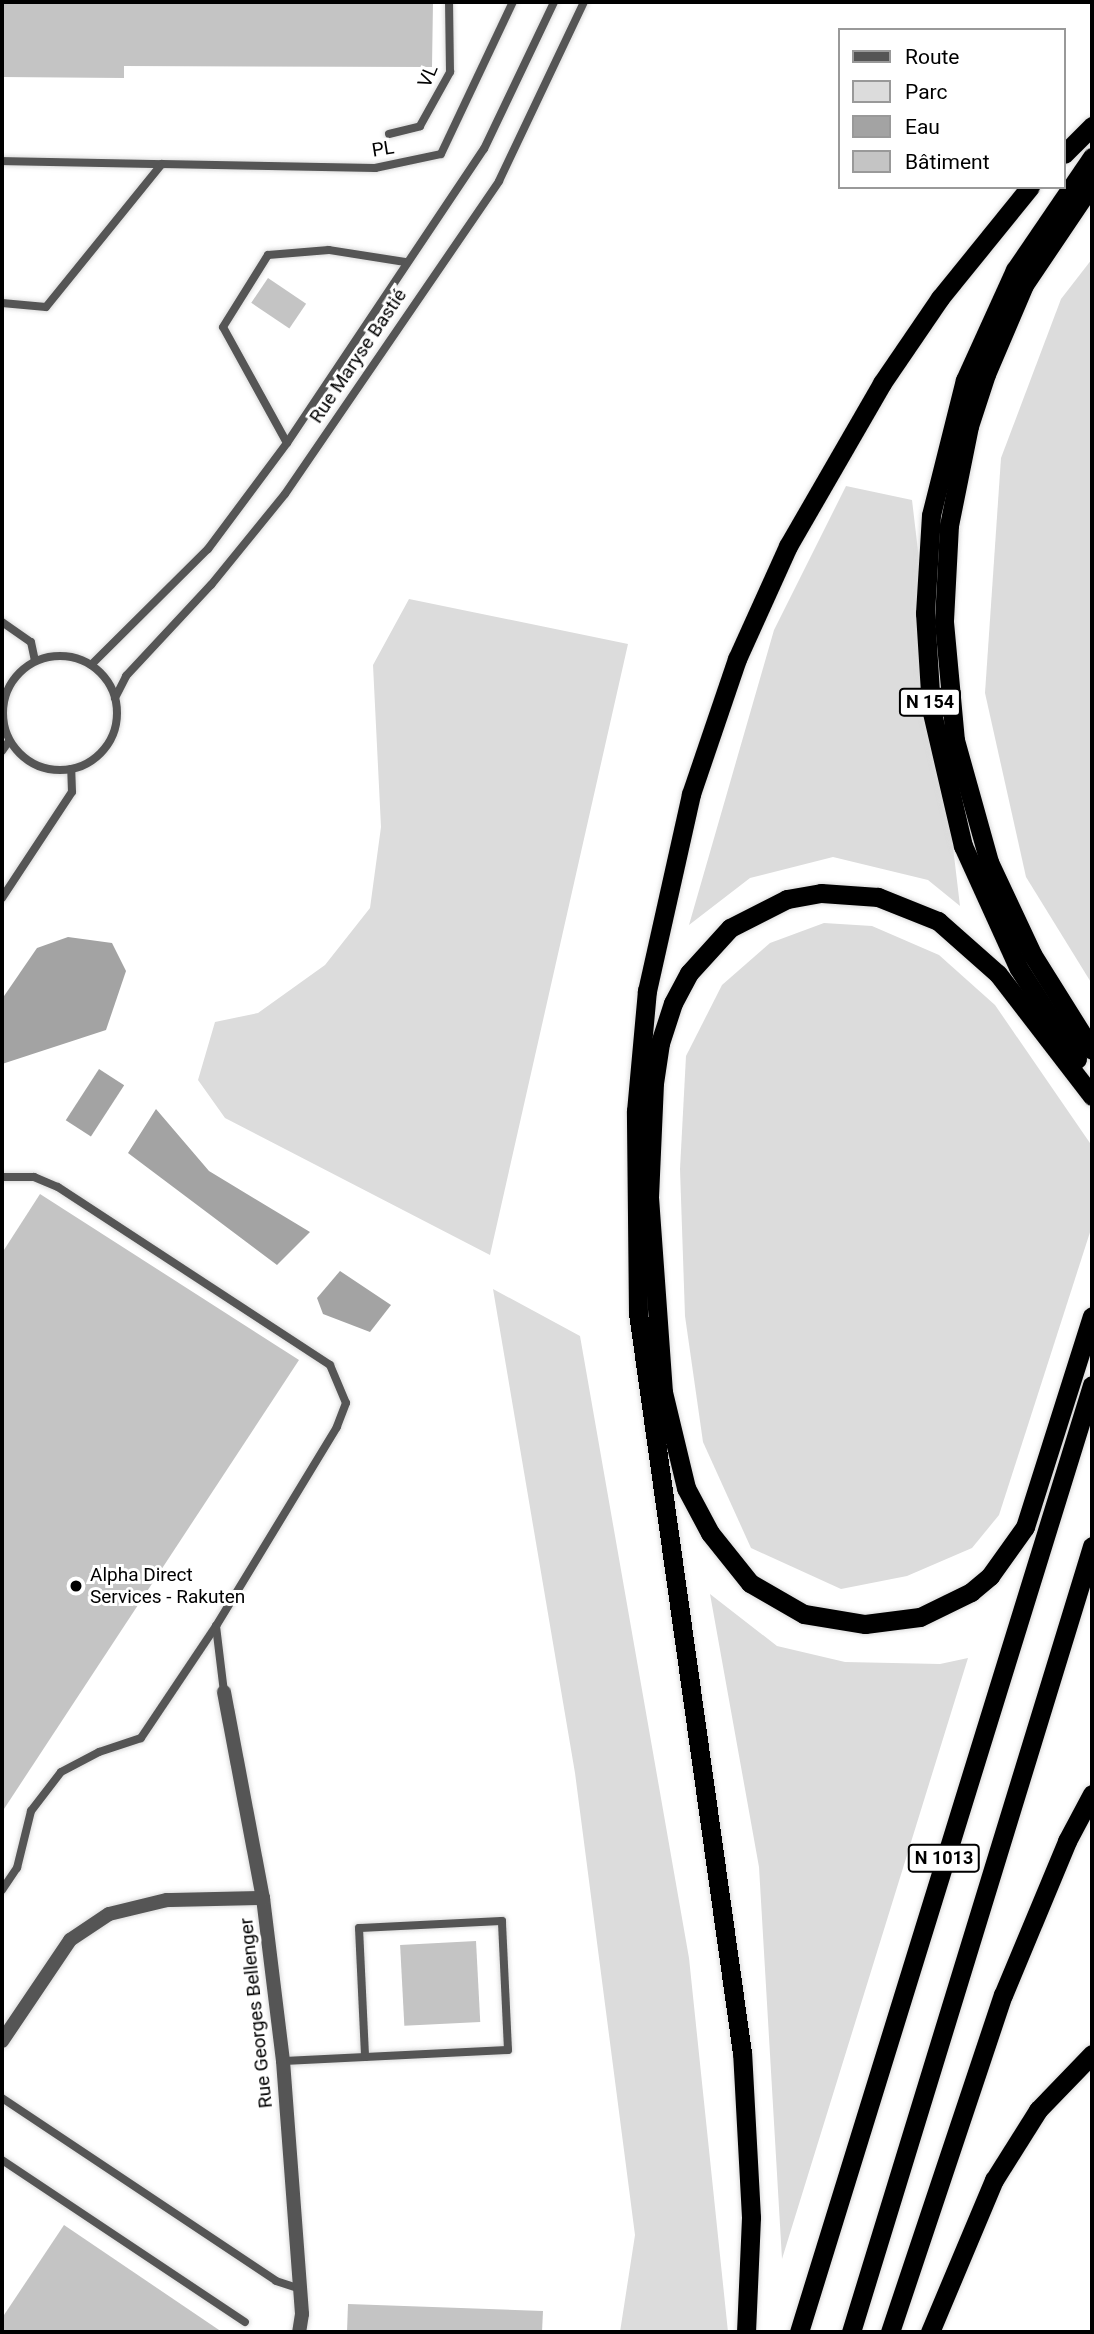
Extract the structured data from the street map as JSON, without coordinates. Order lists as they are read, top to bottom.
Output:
{
  "streets": {
    "highway": ["N 154", "N 1013"],
    "street": ["Rue Georges Bellenger"],
    "lane": ["VL", "PL", "Rue Maryse Bastié"]
  },
  "places": ["Alpha Direct Services - Rakuten"],
  "legend": [
    "Route",
    "Parc",
    "Eau",
    "Bâtiment"
  ]
}
